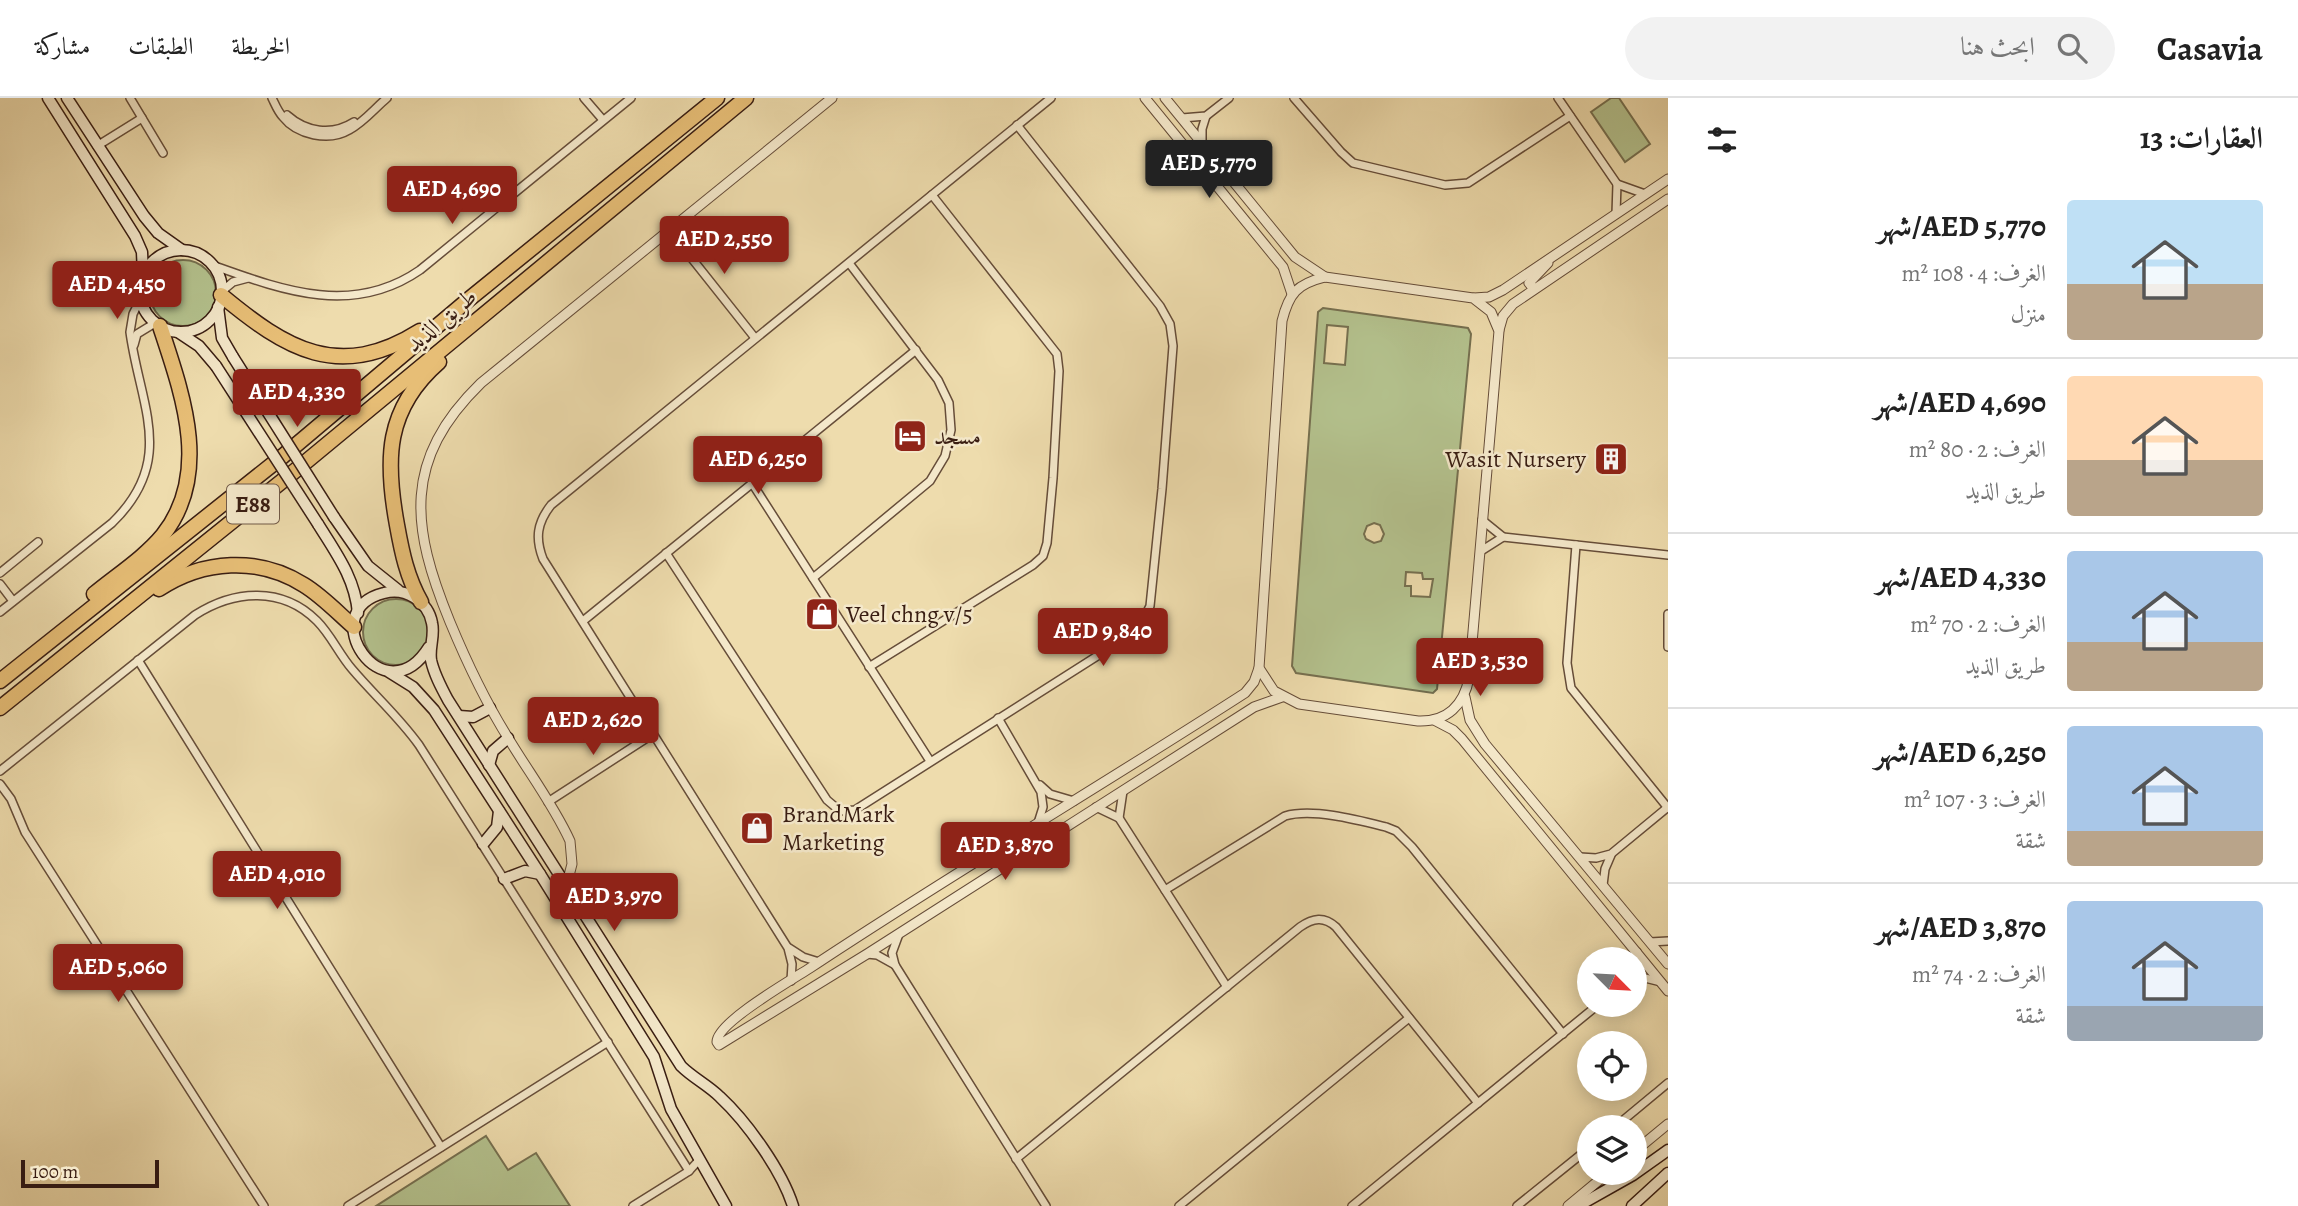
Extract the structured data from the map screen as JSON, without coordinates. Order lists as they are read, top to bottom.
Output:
{
  "streets": {
    "highway": ["طريق الذيد", "E88"]
  },
  "places": {
    "hotel": ["مسجد"],
    "building": ["Wasit Nursery"],
    "shop": ["Veel chng v/5", "BrandMark Marketing"]
  },
  "scale_bar": "100 m",
  "north": "bottom right",
  "page": {
    "header": "Casavia",
    "search": "ابحث هنا",
    "nav": ["الخريطة", "الطبقات", "مشاركة"],
    "heading": "العقارات: 13",
    "price": [
      "AED 5,770",
      "AED 4,690",
      "AED 2,550",
      "AED 4,450",
      "AED 4,330",
      "AED 6,250",
      "AED 9,840",
      "AED 3,530",
      "AED 2,620",
      "AED 3,870",
      "AED 4,010",
      "AED 3,970",
      "AED 5,060"
    ],
    "list": [
      {
        "name": "AED 5,770/شهر",
        "note": "الغرف: 4 · 108 m² · منزل"
      },
      {
        "name": "AED 4,690/شهر",
        "note": "الغرف: 2 · 80 m² · طريق الذيد"
      },
      {
        "name": "AED 4,330/شهر",
        "note": "الغرف: 2 · 70 m² · طريق الذيد"
      },
      {
        "name": "AED 6,250/شهر",
        "note": "الغرف: 3 · 107 m² · شقة"
      },
      {
        "name": "AED 3,870/شهر",
        "note": "الغرف: 2 · 74 m² · شقة"
      }
    ],
    "scale": "100 m"
  }
}
